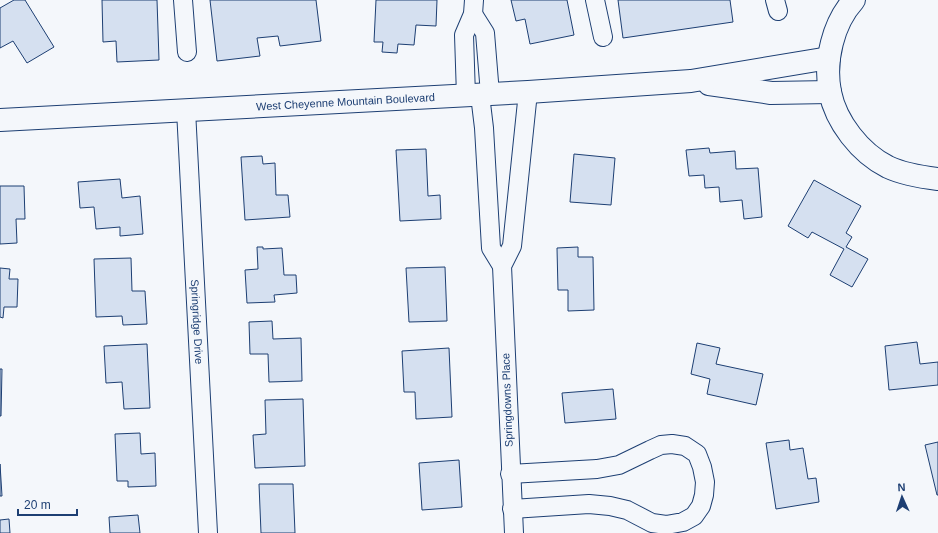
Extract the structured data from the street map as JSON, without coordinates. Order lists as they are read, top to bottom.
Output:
{
  "streets": {
    "street": ["West Cheyenne Mountain Boulevard", "Springridge Drive", "Springdowns Place"]
  },
  "crossings": [
    ["West Cheyenne Mountain Boulevard", "Springridge Drive"],
    ["West Cheyenne Mountain Boulevard", "Springdowns Place"]
  ],
  "scale_bar": "20 m",
  "north": "top"
}
